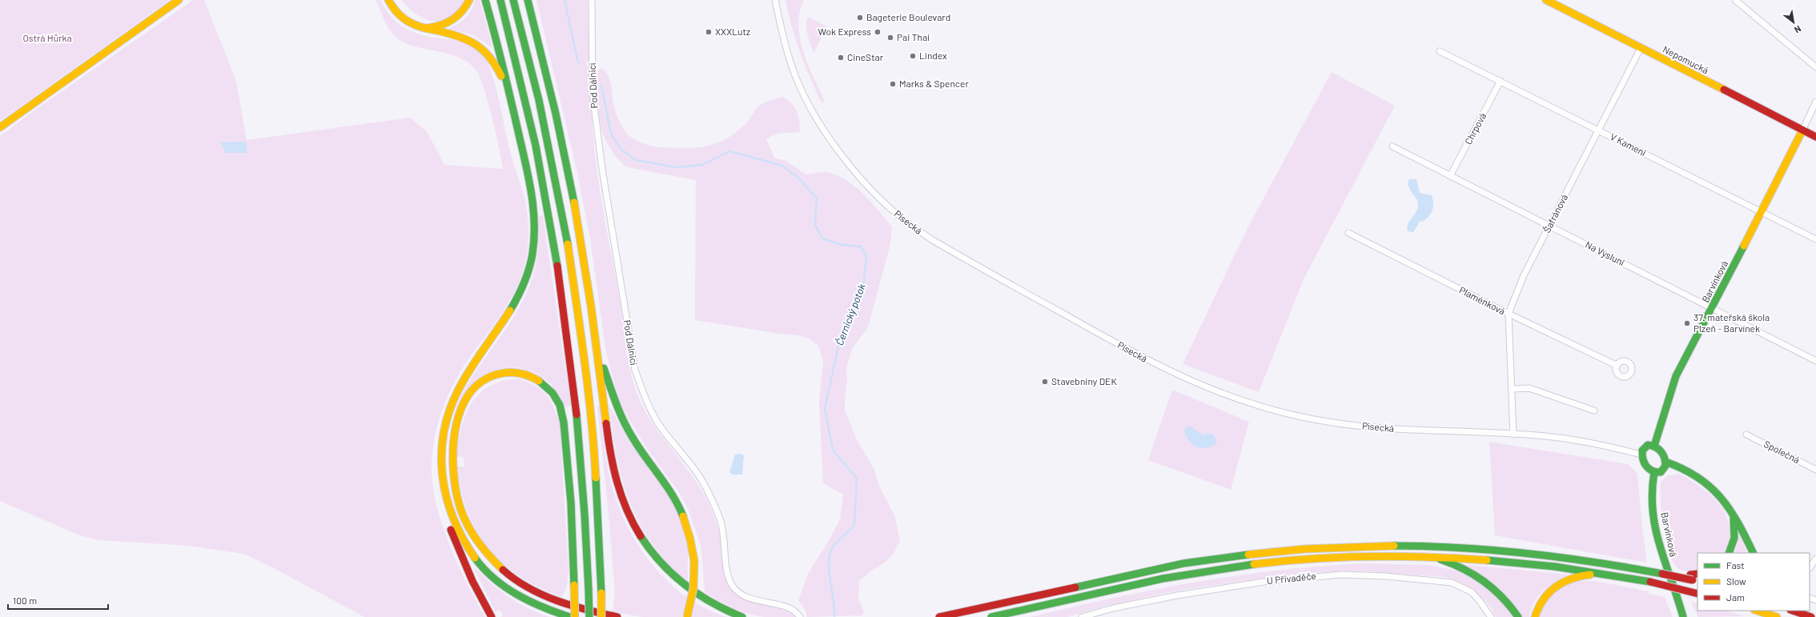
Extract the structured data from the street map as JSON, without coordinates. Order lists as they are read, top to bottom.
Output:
{
  "streets": {
    "main road": ["Nepomucká", "Barvínková"],
    "street": [
      "Pod Dálnicí",
      "Chrpová",
      "V Kamení",
      "Šafránová",
      "Písecká",
      "Na Výsluní",
      "Plaménková",
      "Společná",
      "U Přivaděče"
    ]
  },
  "crossings": [
    ["Nepomucká", "Šafránová"],
    ["Nepomucká", "Barvínková"],
    ["Chrpová", "V Kamení"],
    ["Chrpová", "Na Výsluní"],
    ["V Kamení", "Šafránová"],
    ["V Kamení", "Barvínková"],
    ["Šafránová", "Písecká"],
    ["Šafránová", "Na Výsluní"],
    ["Šafránová", "Plaménková"],
    ["Písecká", "Barvínková"],
    ["Na Výsluní", "Barvínková"]
  ],
  "water": ["Černický potok"],
  "parks": ["Ostrá Hůrka"],
  "places": [
    "Bageterie Boulevard",
    "XXXLutz",
    "Wok Express",
    "Pai Thai",
    "Lindex",
    "CineStar",
    "Marks & Spencer",
    "37. mateřská škola Plzeň - Barvínek",
    "Stavebniny DEK"
  ],
  "legend": ["Fast", "Slow", "Jam"],
  "scale_bar": "100 m",
  "north": "bottom right"
}
